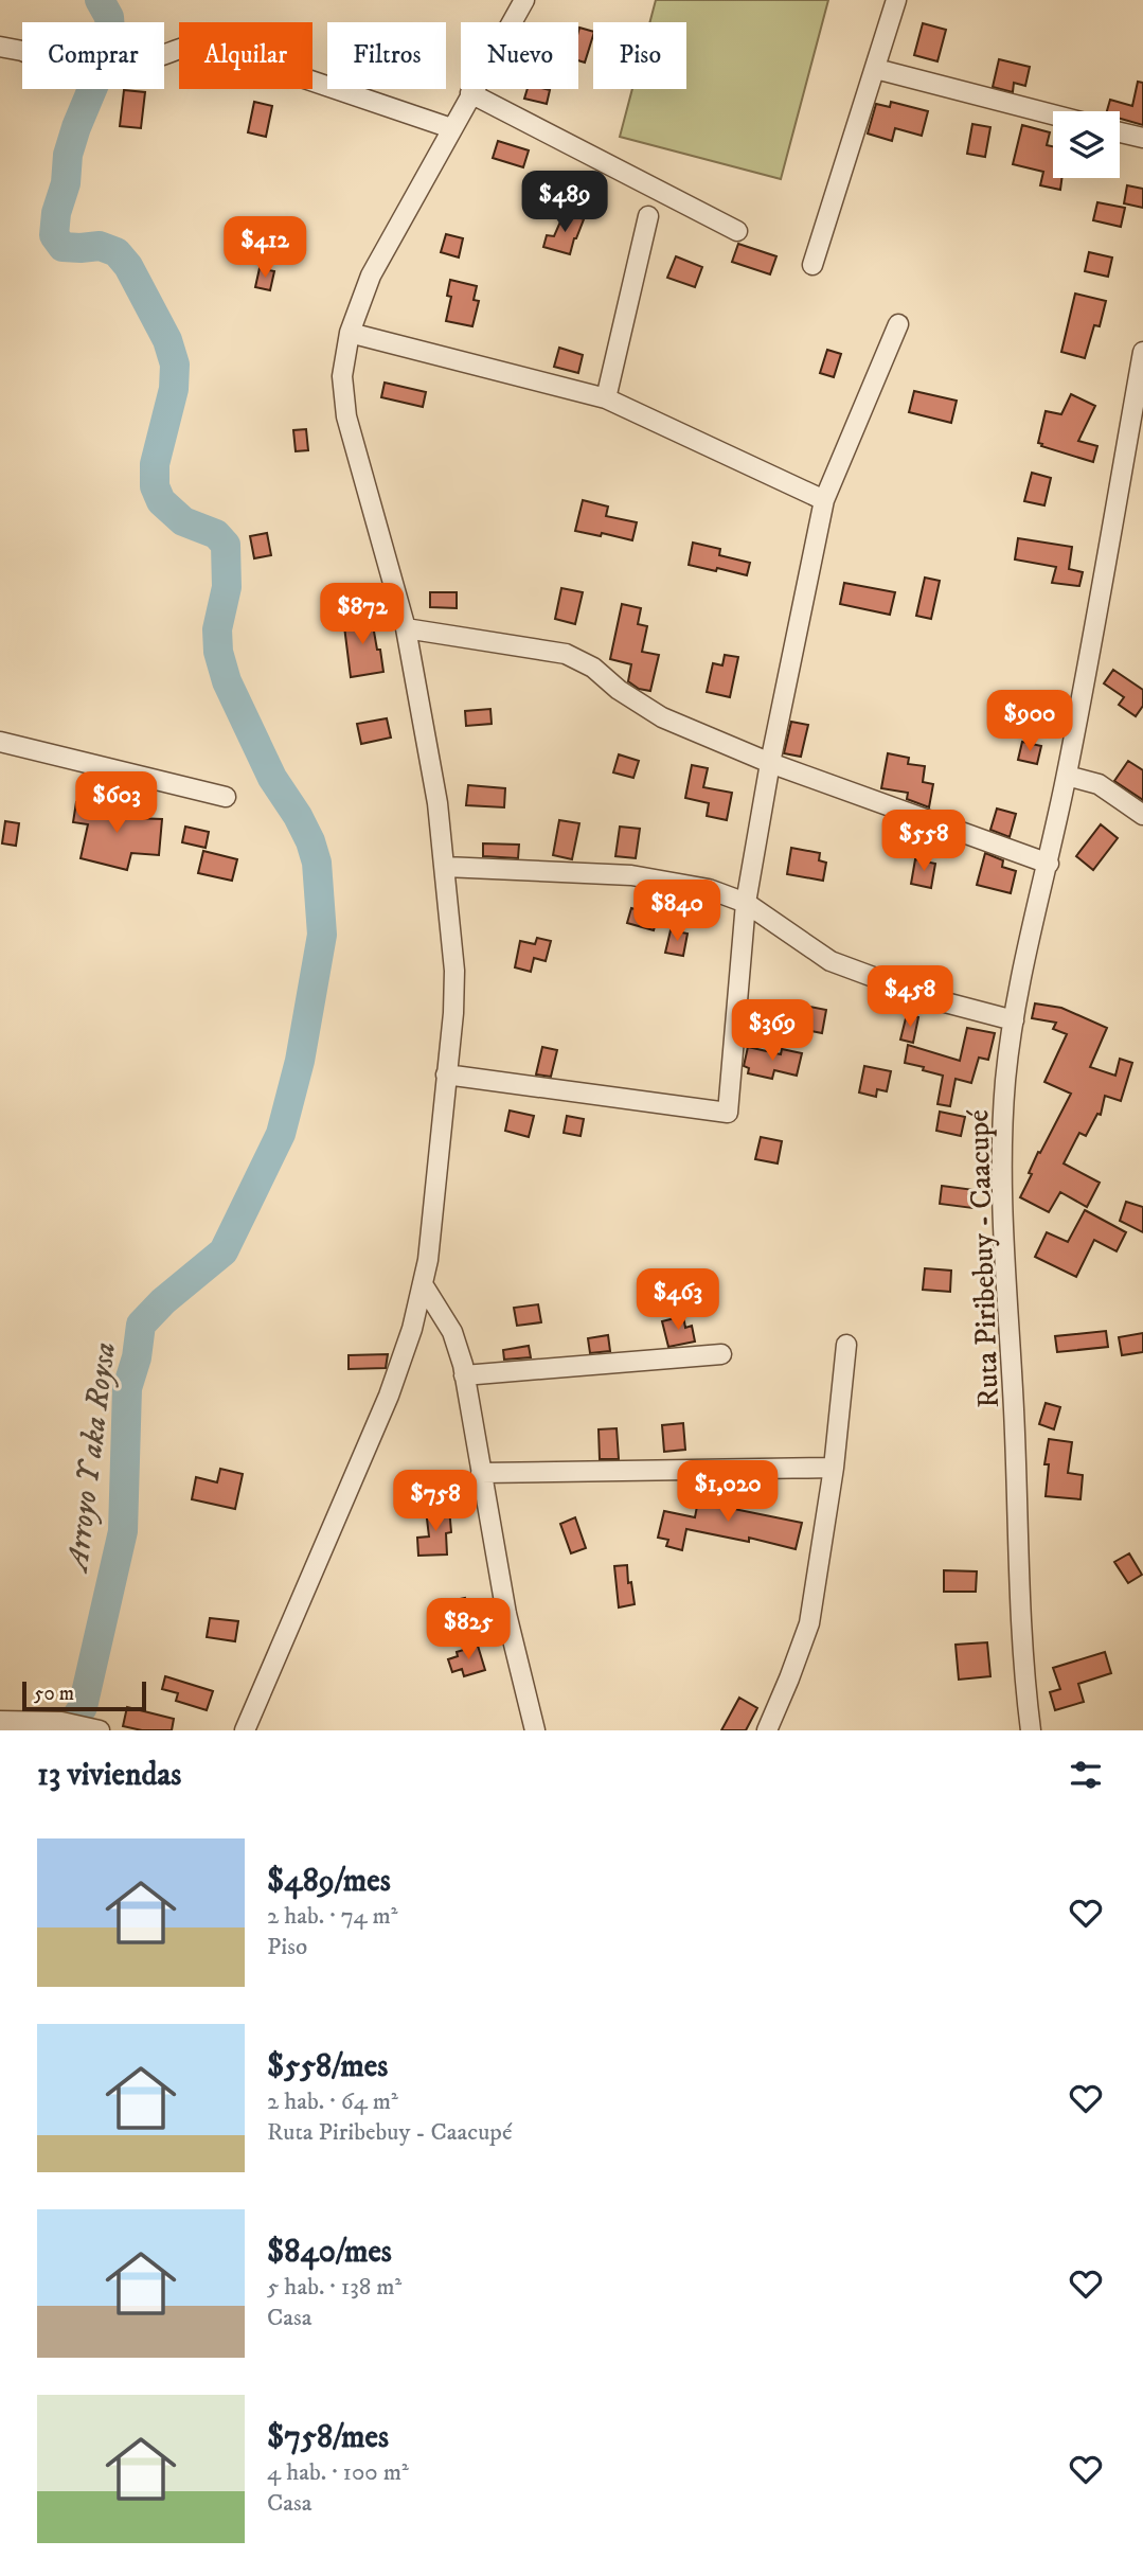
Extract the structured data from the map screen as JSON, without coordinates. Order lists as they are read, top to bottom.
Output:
{
  "streets": {
    "street": ["Ruta Piribebuy - Caacupé"]
  },
  "water": ["Arroyo Y aka Roysa"],
  "scale_bar": "50 m",
  "page": {
    "chip": [
      "Comprar",
      "Alquilar",
      "Filtros",
      "Nuevo",
      "Piso"
    ],
    "price": [
      "$489",
      "$412",
      "$872",
      "$900",
      "$603",
      "$558",
      "$840",
      "$458",
      "$369",
      "$463",
      "$1,020",
      "$758",
      "$825"
    ],
    "scale": "50 m",
    "heading": "13 viviendas",
    "list": [
      {
        "name": "$489/mes",
        "note": "2 hab. · 74 m² · Piso"
      },
      {
        "name": "$558/mes",
        "note": "2 hab. · 64 m² · Ruta Piribebuy - Caacupé"
      },
      {
        "name": "$840/mes",
        "note": "5 hab. · 138 m² · Casa"
      },
      {
        "name": "$758/mes",
        "note": "4 hab. · 100 m² · Casa"
      }
    ]
  }
}
